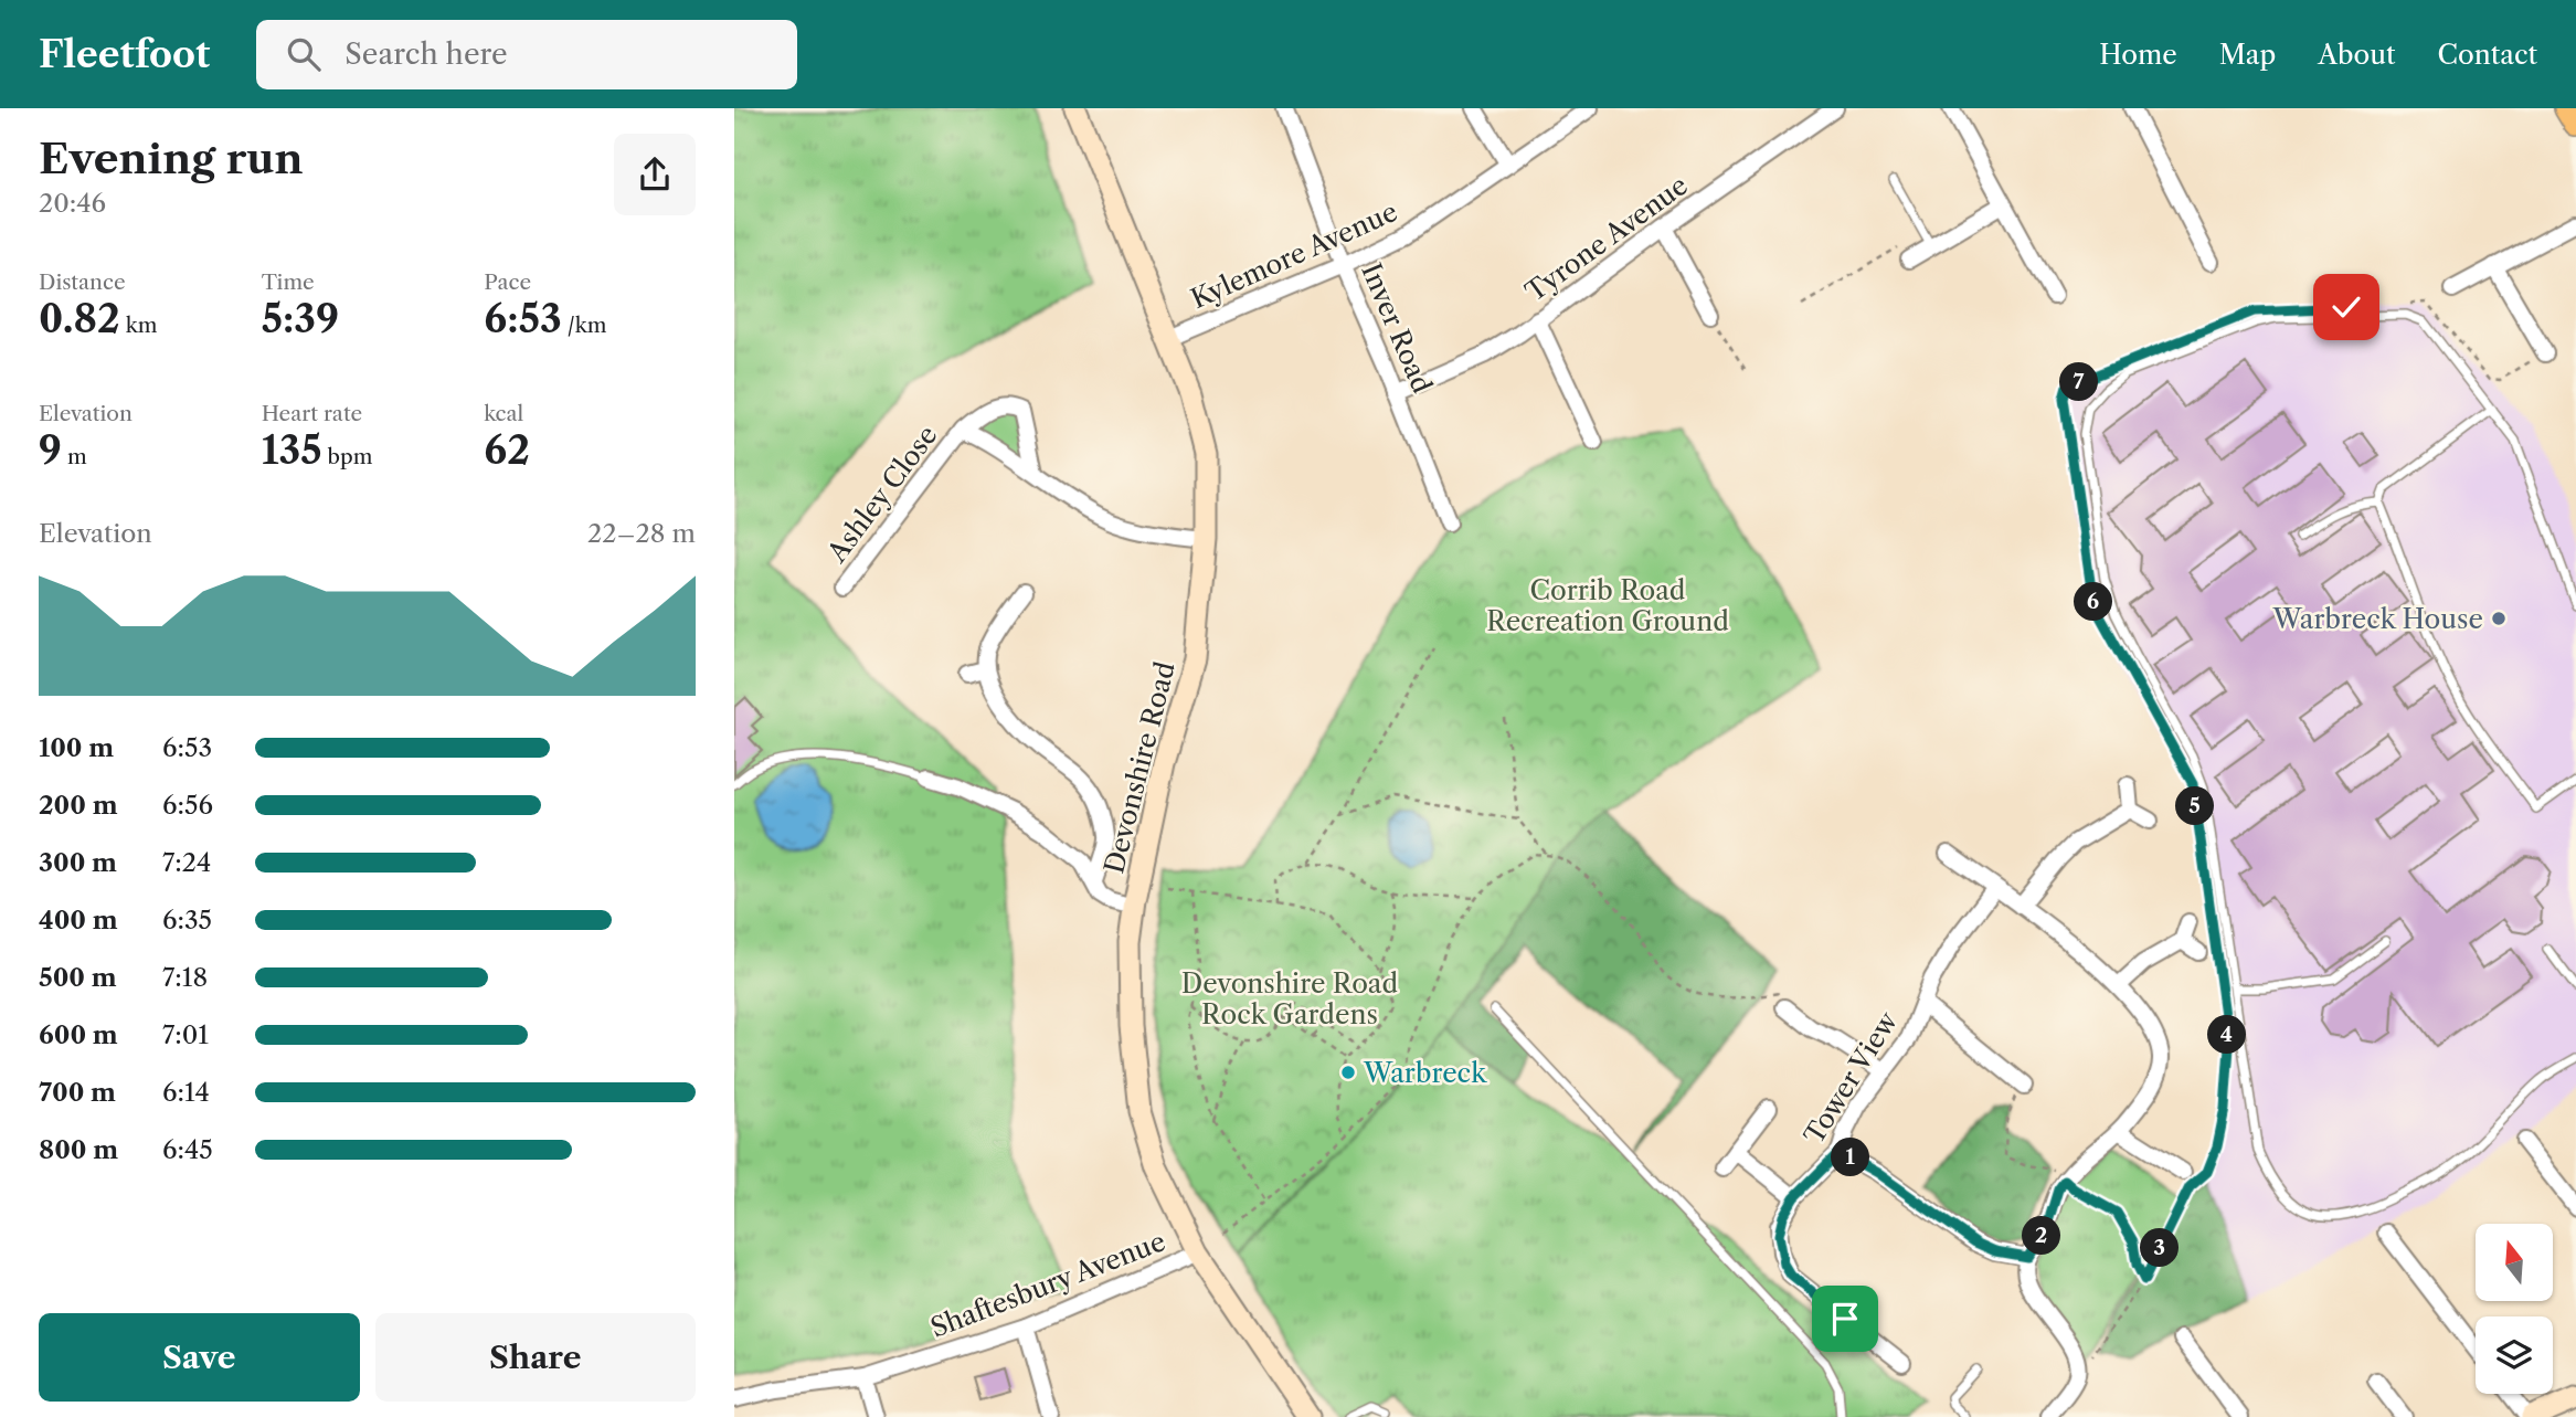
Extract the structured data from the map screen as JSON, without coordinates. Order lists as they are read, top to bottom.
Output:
{
  "streets": {
    "main road": ["Devonshire Road"],
    "street": [
      "Tyrone Avenue",
      "Kylemore Avenue",
      "Inver Road",
      "Ashley Close",
      "Tower View",
      "Shaftesbury Avenue"
    ]
  },
  "crossings": [
    ["Tyrone Avenue", "Inver Road"],
    ["Kylemore Avenue", "Inver Road"],
    ["Kylemore Avenue", "Devonshire Road"],
    ["Ashley Close", "Devonshire Road"],
    ["Devonshire Road", "Shaftesbury Avenue"]
  ],
  "parks": ["Corrib Road Recreation Ground", "Devonshire Road Rock Gardens"],
  "places": ["Warbreck House", "Warbreck"],
  "north": "top",
  "page": {
    "header": "Fleetfoot",
    "search": "Search here",
    "nav": [
      "Home",
      "Map",
      "About",
      "Contact"
    ],
    "heading": ["Evening run", "20:46"],
    "stats": [
      ["Distance", "0.82 km"],
      ["Time", "5:39"],
      ["Pace", "6:53 /km"],
      ["Elevation", "9 m"],
      ["Heart rate", "135 bpm"],
      ["kcal", "62"]
    ],
    "pins": [
      "7",
      "6",
      "5",
      "4",
      "1",
      "2",
      "3"
    ],
    "chart": ["Elevation", "22–28 m"],
    "list": [
      {
        "name": "100 m",
        "note": "6:53"
      },
      {
        "name": "200 m",
        "note": "6:56"
      },
      {
        "name": "300 m",
        "note": "7:24"
      },
      {
        "name": "400 m",
        "note": "6:35"
      },
      {
        "name": "500 m",
        "note": "7:18"
      },
      {
        "name": "600 m",
        "note": "7:01"
      },
      {
        "name": "700 m",
        "note": "6:14"
      },
      {
        "name": "800 m",
        "note": "6:45"
      }
    ],
    "buttons": ["Save", "Share"]
  }
}
